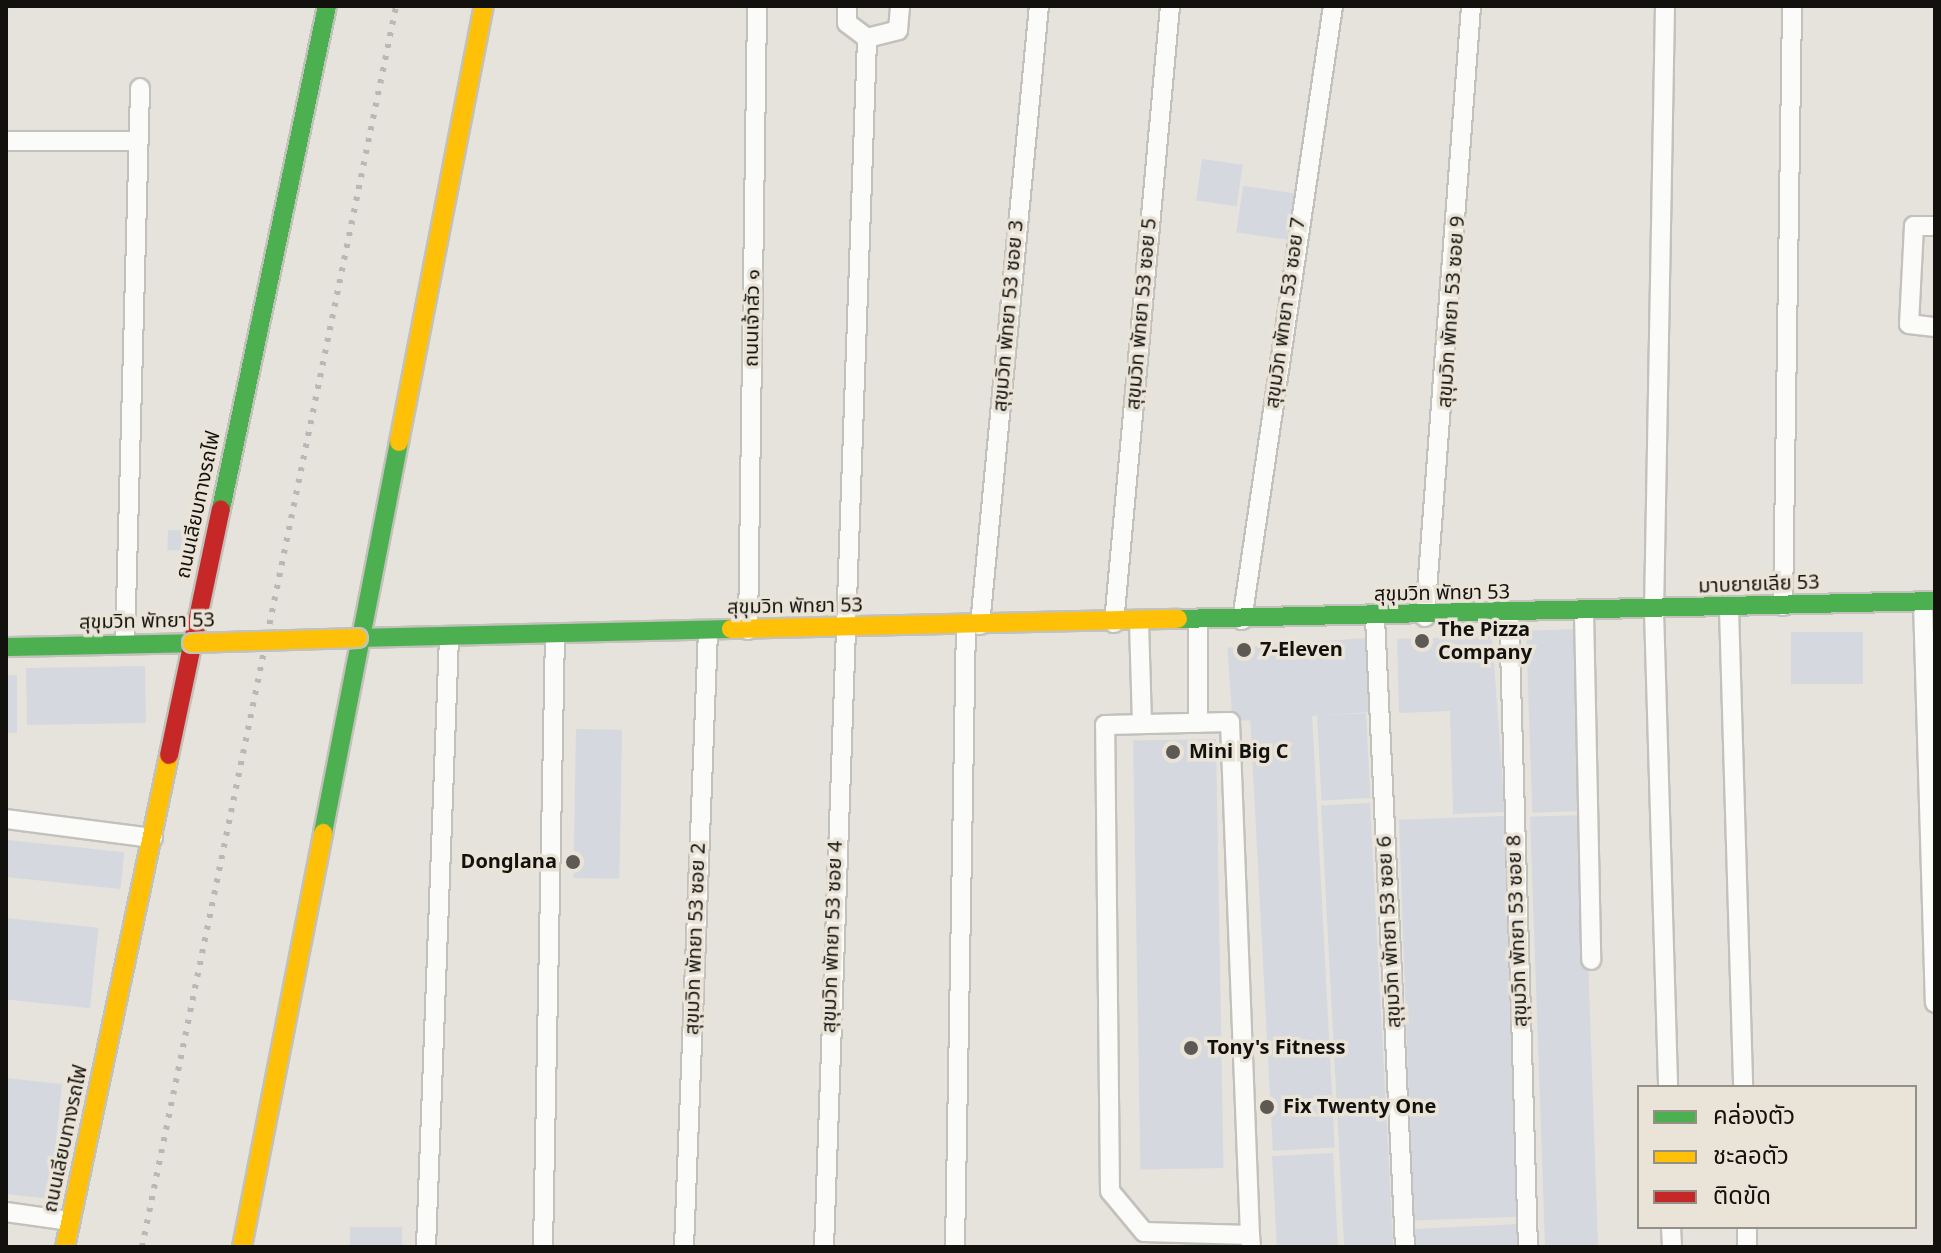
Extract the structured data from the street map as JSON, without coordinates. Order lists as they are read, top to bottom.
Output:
{
  "streets": {
    "street": [
      "สุขุมวิท พัทยา 53 ซอย 9",
      "สุขุมวิท พัทยา 53 ซอย 7",
      "สุขุมวิท พัทยา 53 ซอย 5",
      "สุขุมวิท พัทยา 53 ซอย 3",
      "ถนนเจ้าสัว ๑",
      "ถนนเลียบทางรถไฟ",
      "มาบยายเลีย 53",
      "สุขุมวิท พัทยา 53",
      "สุขุมวิท พัทยา 53 ซอย 8",
      "สุขุมวิท พัทยา 53 ซอย 6",
      "สุขุมวิท พัทยา 53 ซอย 4",
      "สุขุมวิท พัทยา 53 ซอย 2"
    ]
  },
  "crossings": [
    ["สุขุมวิท พัทยา 53 ซอย 9", "สุขุมวิท พัทยา 53"],
    ["สุขุมวิท พัทยา 53 ซอย 7", "สุขุมวิท พัทยา 53"],
    ["สุขุมวิท พัทยา 53 ซอย 5", "สุขุมวิท พัทยา 53"],
    ["สุขุมวิท พัทยา 53 ซอย 3", "สุขุมวิท พัทยา 53"],
    ["ถนนเจ้าสัว ๑", "สุขุมวิท พัทยา 53"],
    ["ถนนเลียบทางรถไฟ", "สุขุมวิท พัทยา 53"],
    ["มาบยายเลีย 53", "สุขุมวิท พัทยา 53"],
    ["สุขุมวิท พัทยา 53", "สุขุมวิท พัทยา 53 ซอย 8"],
    ["สุขุมวิท พัทยา 53", "สุขุมวิท พัทยา 53 ซอย 6"],
    ["สุขุมวิท พัทยา 53", "สุขุมวิท พัทยา 53 ซอย 4"],
    ["สุขุมวิท พัทยา 53", "สุขุมวิท พัทยา 53 ซอย 2"]
  ],
  "places": [
    "The Pizza Company",
    "7-Eleven",
    "Mini Big C",
    "Donglana",
    "Tony's Fitness",
    "Fix Twenty One"
  ],
  "legend": ["คล่องตัว", "ชะลอตัว", "ติดขัด"]
}
